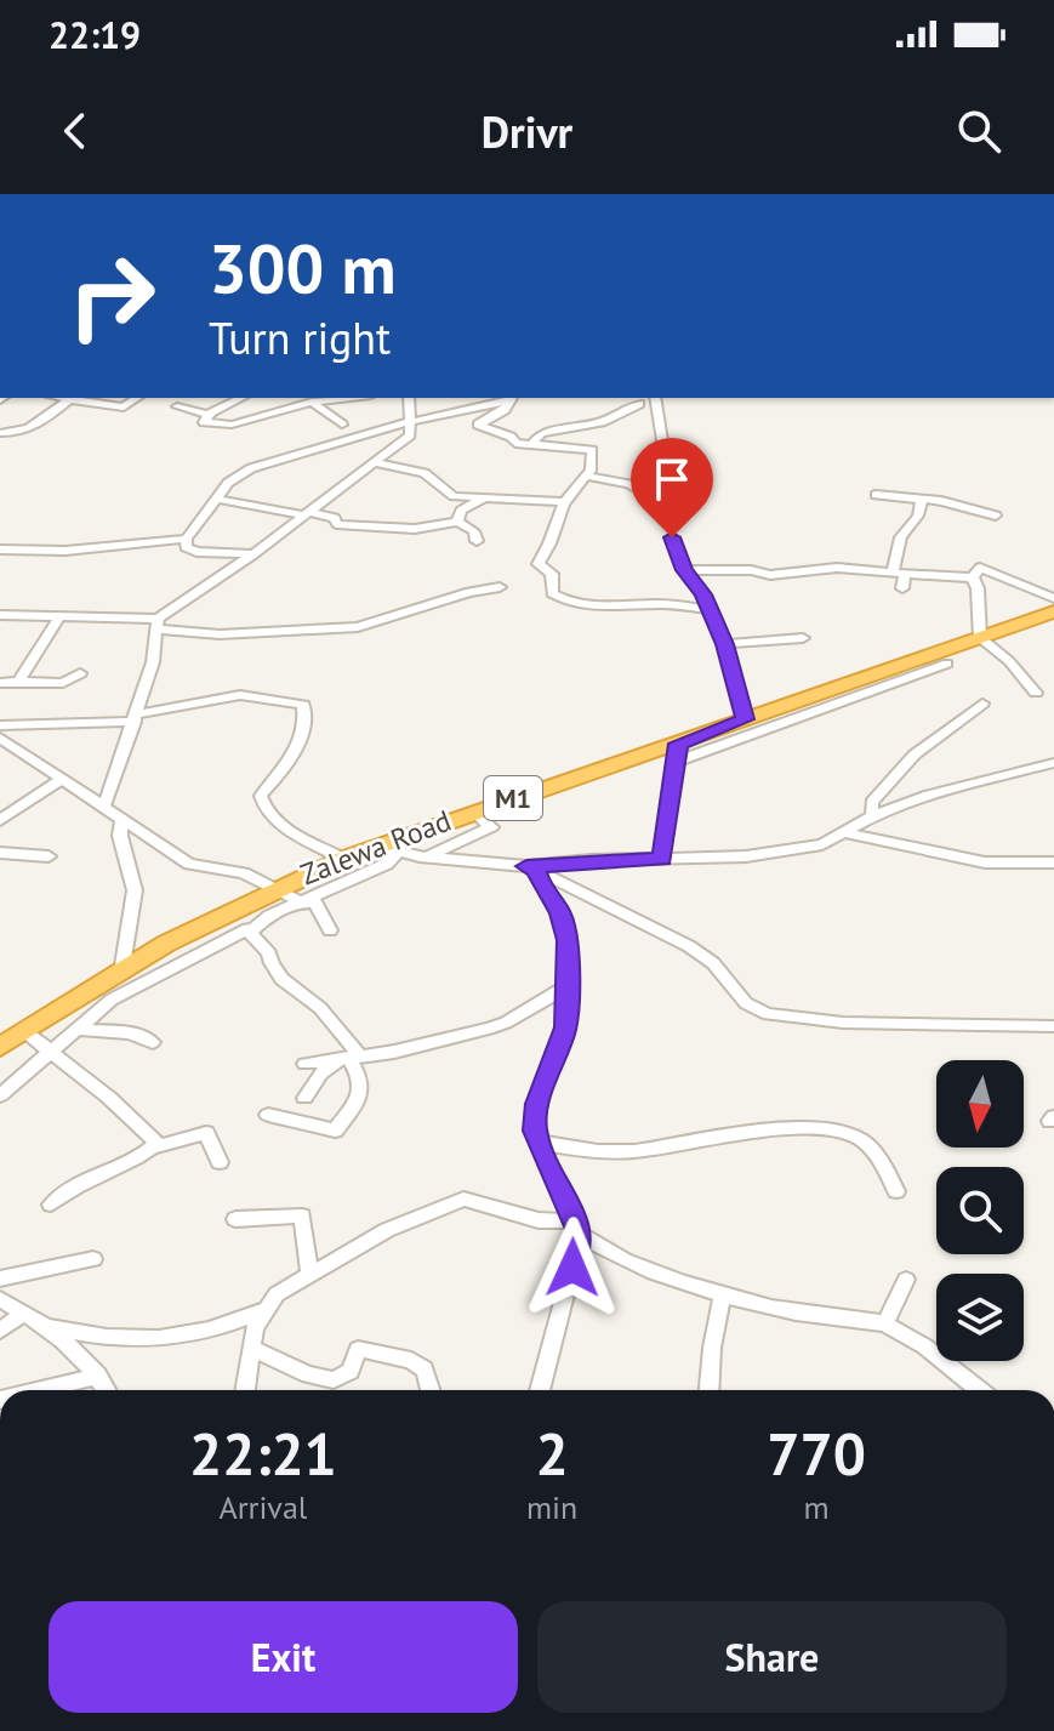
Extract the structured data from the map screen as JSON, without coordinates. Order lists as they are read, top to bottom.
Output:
{
  "streets": {
    "highway": ["M1", "Zalewa Road"]
  },
  "north": "bottom",
  "page": {
    "status": "22:19",
    "header": "Drivr",
    "turn": ["300 m", "Turn right"],
    "eta": [
      "22:21",
      "Arrival",
      "2",
      "min",
      "770",
      "m"
    ],
    "buttons": ["Exit", "Share"]
  }
}
